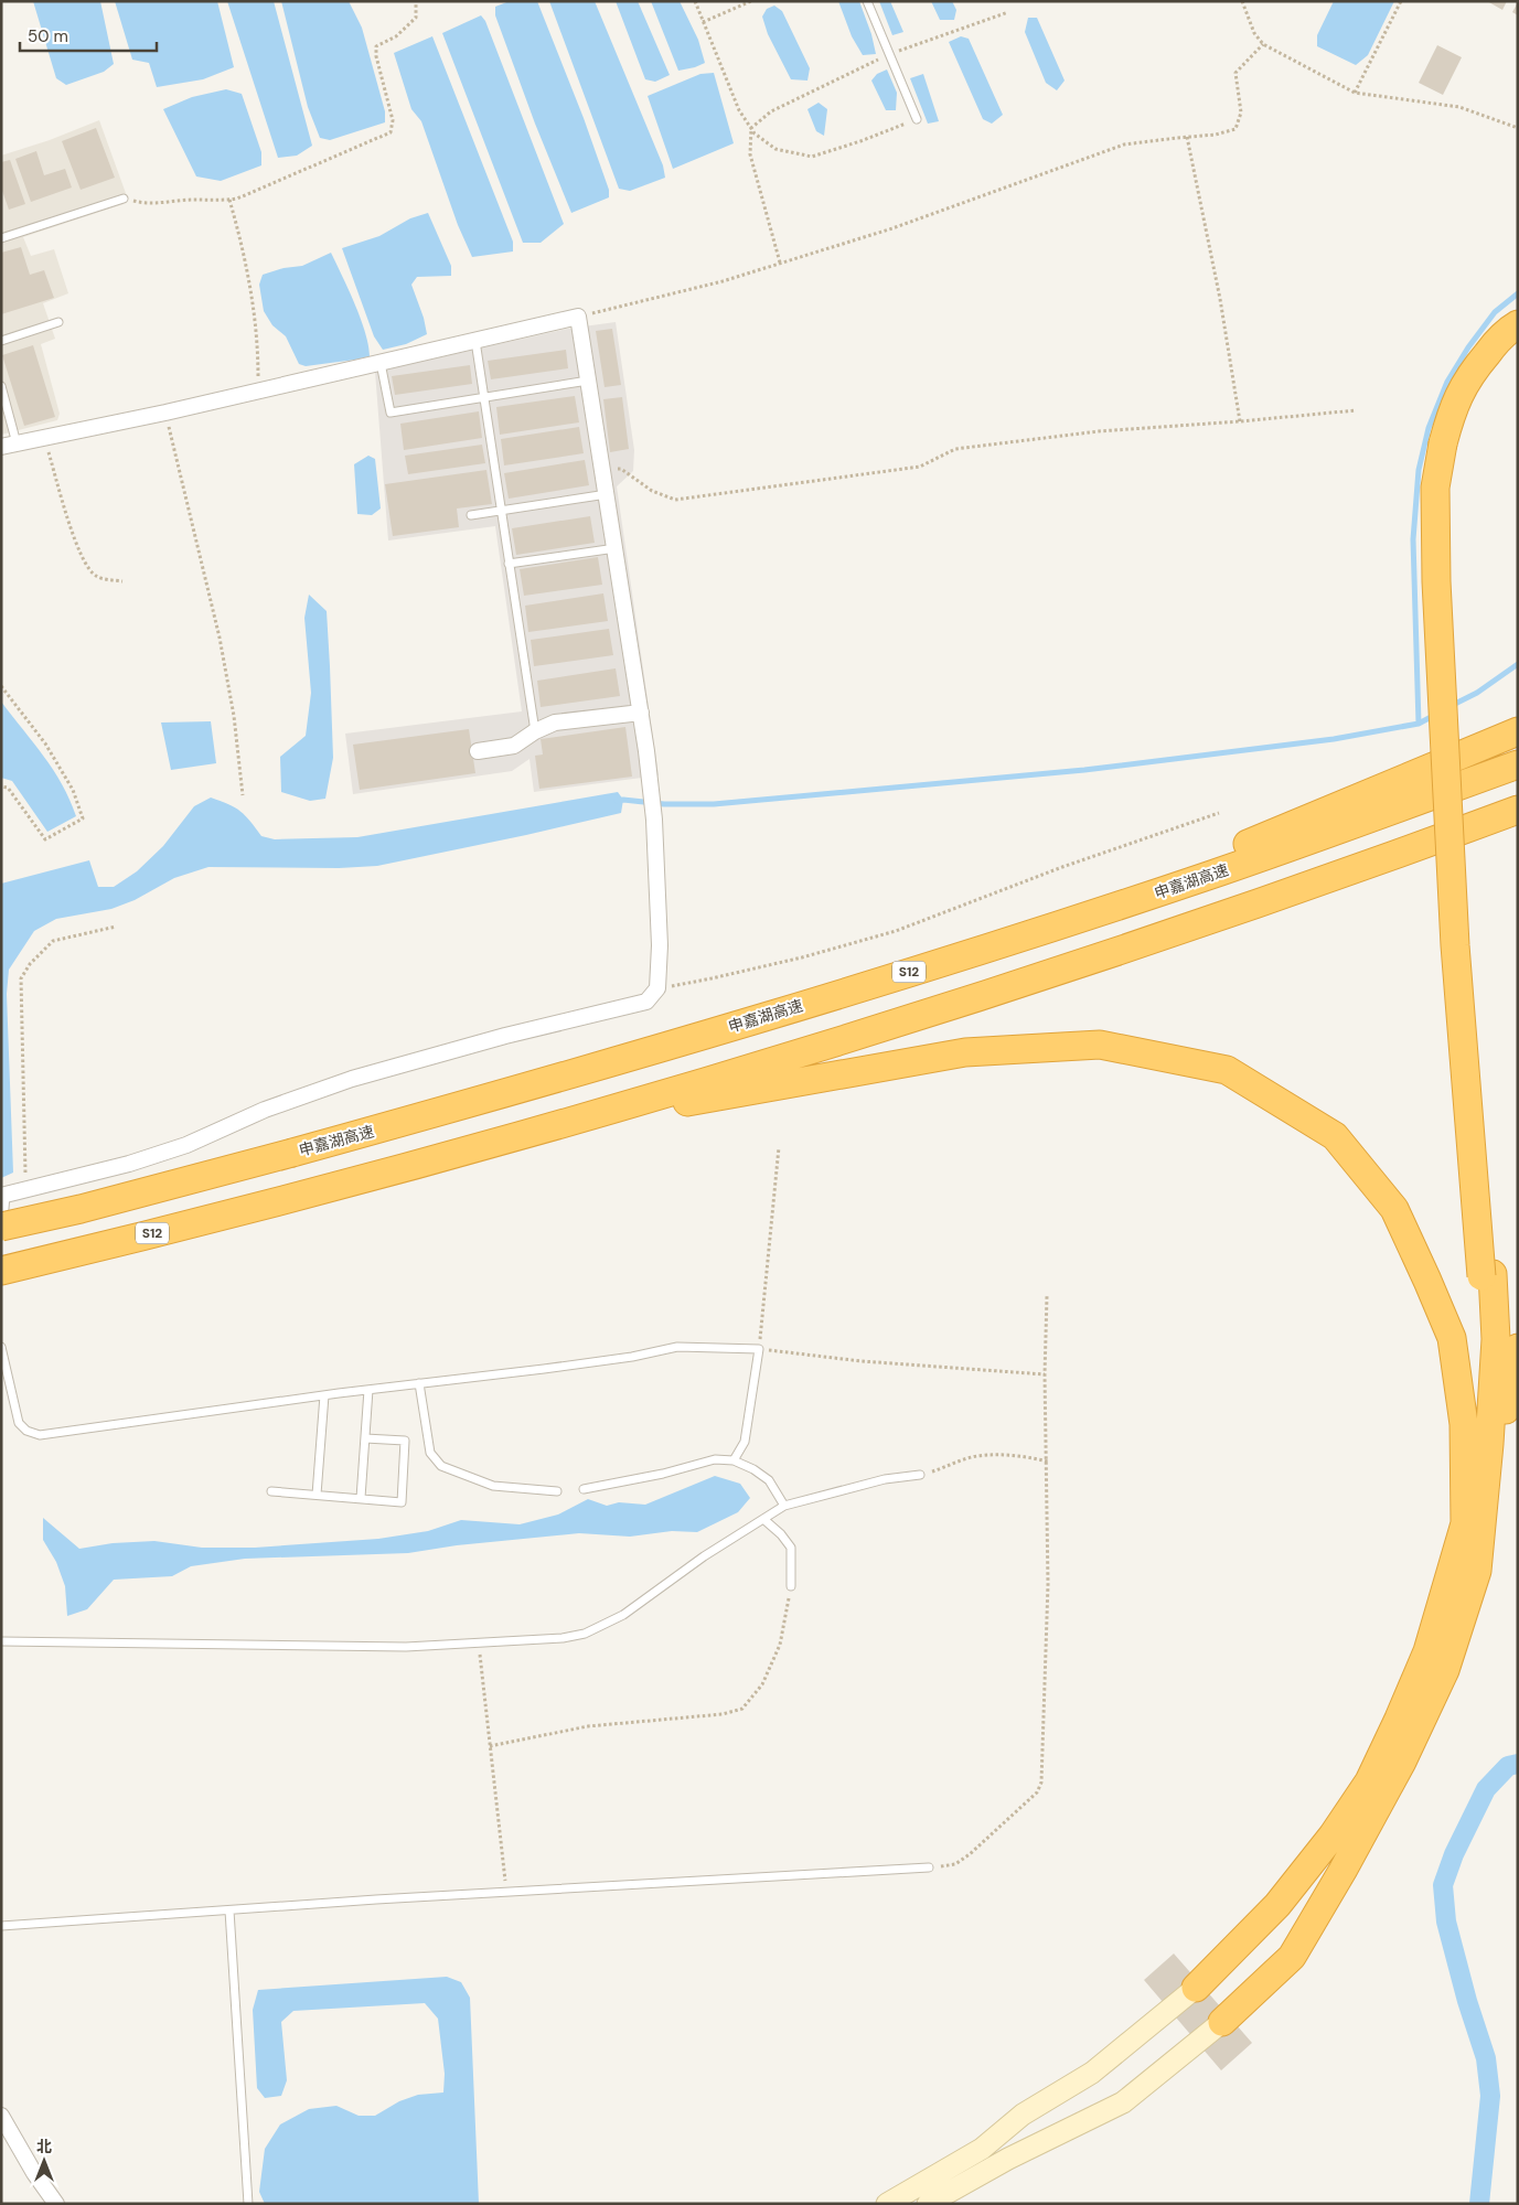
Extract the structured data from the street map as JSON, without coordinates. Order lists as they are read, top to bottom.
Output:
{
  "streets": {
    "highway": ["申嘉湖高速", "S12"]
  },
  "scale_bar": "50 m",
  "north": "top"
}
